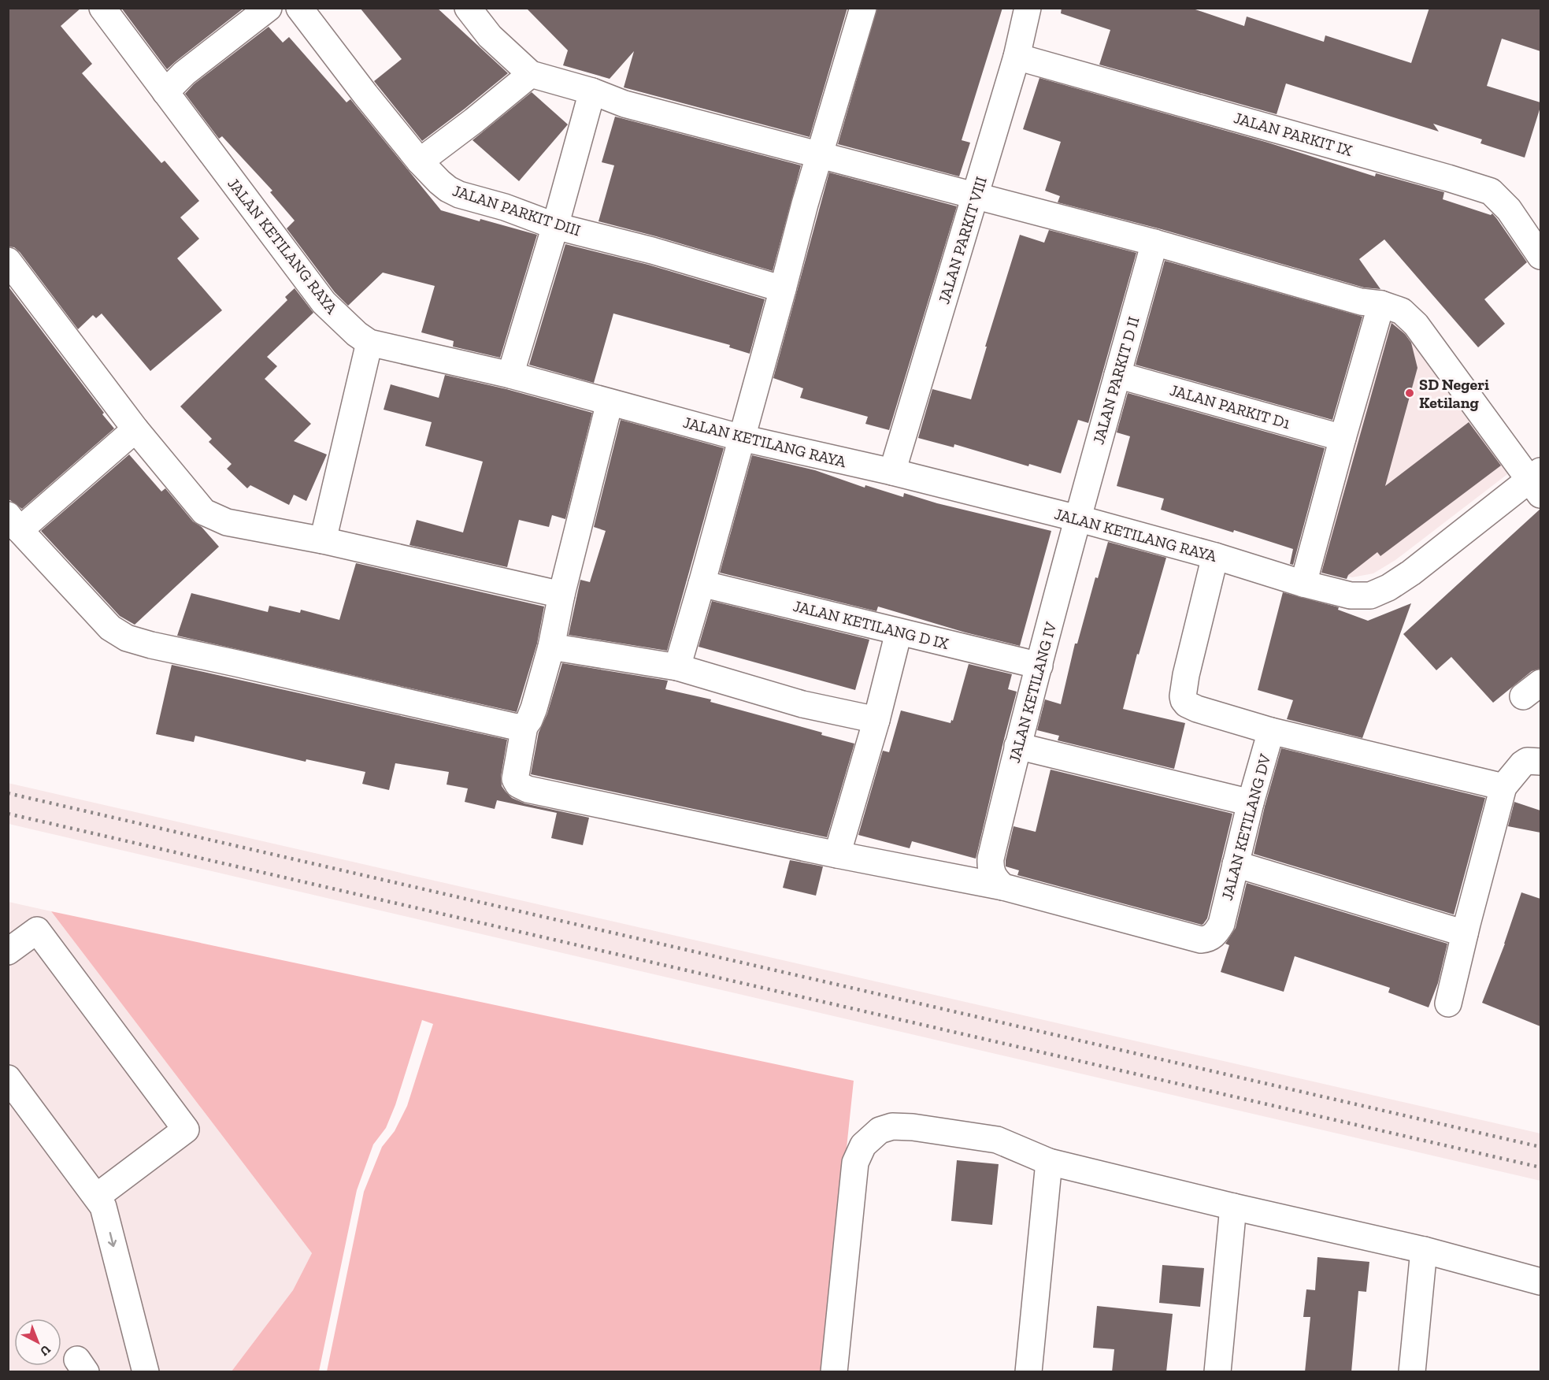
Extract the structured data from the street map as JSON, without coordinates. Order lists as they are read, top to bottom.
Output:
{
  "streets": {
    "street": [
      "JALAN PARKIT IX",
      "JALAN PARKIT DIII",
      "JALAN PARKIT VIII",
      "JALAN KETILANG RAYA",
      "JALAN PARKIT D II",
      "JALAN PARKIT D1",
      "JALAN KETILANG D IX",
      "JALAN KETILANG IV",
      "JALAN KETILANG DV"
    ]
  },
  "crossings": [
    ["JALAN PARKIT IX", "JALAN PARKIT VIII"],
    ["JALAN PARKIT VIII", "JALAN KETILANG RAYA"],
    ["JALAN KETILANG RAYA", "JALAN PARKIT D II"],
    ["JALAN KETILANG RAYA", "JALAN KETILANG IV"],
    ["JALAN PARKIT D II", "JALAN PARKIT D1"],
    ["JALAN PARKIT D II", "JALAN KETILANG IV"],
    ["JALAN KETILANG D IX", "JALAN KETILANG IV"],
    ["JALAN KETILANG IV", "JALAN KETILANG DV"]
  ],
  "places": ["SD Negeri Ketilang"],
  "north": "bottom right"
}
